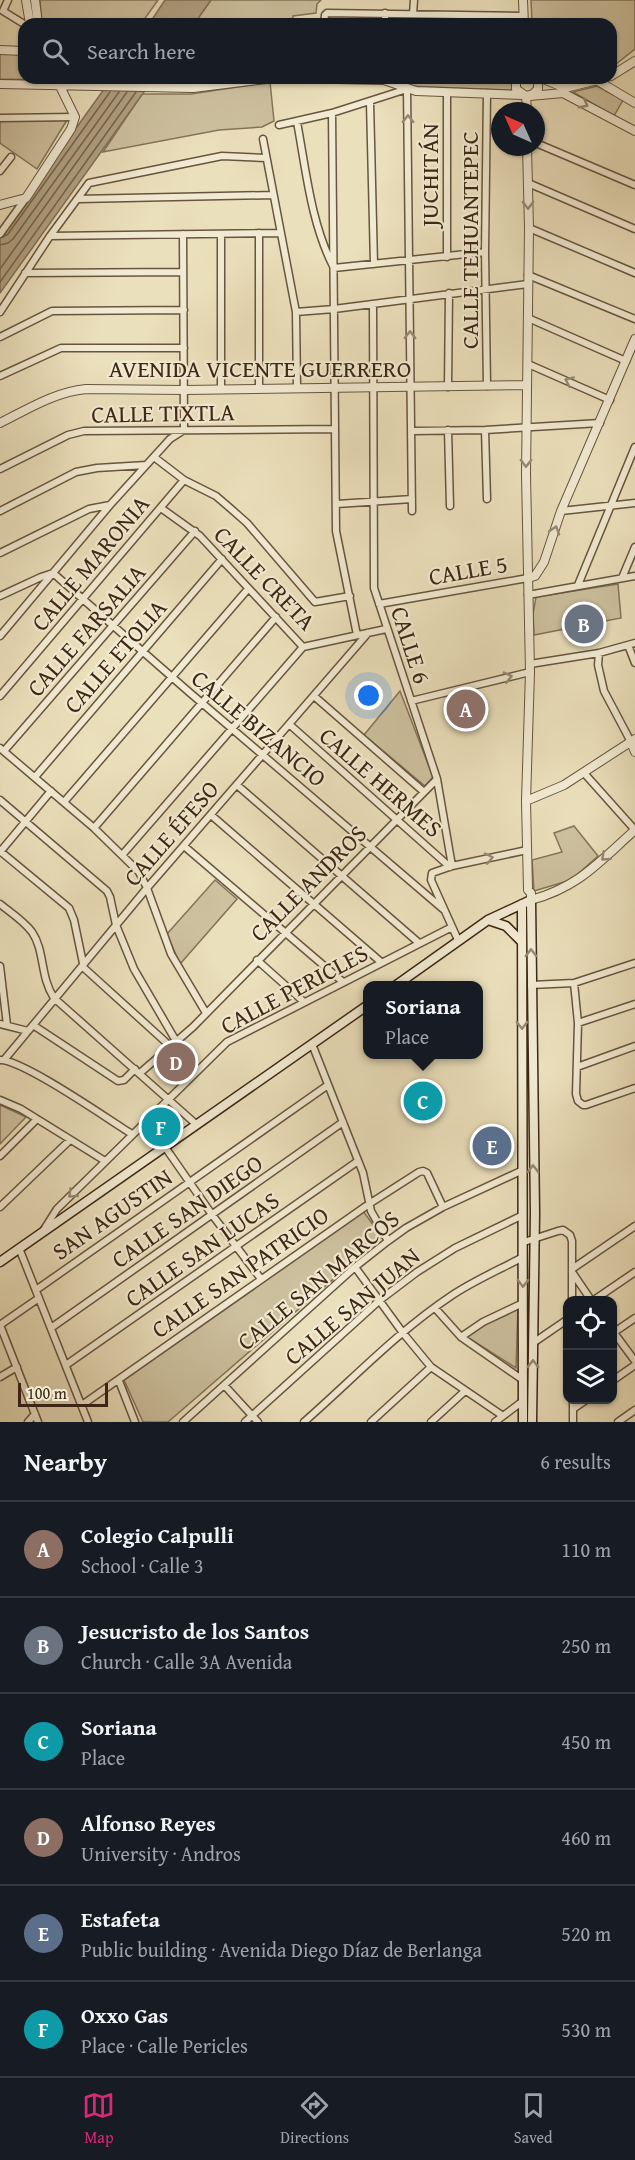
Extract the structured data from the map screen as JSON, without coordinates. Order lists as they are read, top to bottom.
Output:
{
  "streets": {
    "street": [
      "JUCHITÁN",
      "CALLE TEHUANTEPEC",
      "AVENIDA VICENTE GUERRERO",
      "CALLE TIXTLA",
      "CALLE MARONIA",
      "CALLE 5",
      "CALLE CRETA",
      "CALLE FARSALIA",
      "CALLE 6",
      "CALLE ETOLIA",
      "CALLE BIZANCIO",
      "CALLE HERMES",
      "CALLE ÉFESO",
      "CALLE ANDROS",
      "CALLE PERICLES",
      "CALLE SAN DIEGO",
      "SAN AGUSTIN",
      "CALLE SAN LUCAS",
      "CALLE SAN PATRICIO",
      "CALLE SAN MARCOS",
      "CALLE SAN JUAN"
    ]
  },
  "crossings": [
    ["CALLE TEHUANTEPEC", "AVENIDA VICENTE GUERRERO"],
    ["AVENIDA VICENTE GUERRERO", "CALLE 6"],
    ["CALLE MARONIA", "CALLE CRETA"],
    ["CALLE MARONIA", "CALLE BIZANCIO"],
    ["CALLE 5", "CALLE 6"],
    ["CALLE CRETA", "CALLE FARSALIA"],
    ["CALLE CRETA", "CALLE 6"],
    ["CALLE CRETA", "CALLE ETOLIA"],
    ["CALLE CRETA", "CALLE ÉFESO"],
    ["CALLE FARSALIA", "CALLE BIZANCIO"],
    ["CALLE 6", "CALLE HERMES"],
    ["CALLE 6", "CALLE ANDROS"],
    ["CALLE ETOLIA", "CALLE BIZANCIO"],
    ["CALLE BIZANCIO", "CALLE ÉFESO"],
    ["CALLE BIZANCIO", "CALLE ANDROS"],
    ["CALLE HERMES", "CALLE ÉFESO"],
    ["CALLE HERMES", "CALLE ANDROS"],
    ["CALLE SAN PATRICIO", "CALLE SAN MARCOS"]
  ],
  "scale_bar": "100 m",
  "north": "top left",
  "page": {
    "search": "Search here",
    "pins": [
      "B",
      "A",
      "D",
      "C",
      "F",
      "E"
    ],
    "popup": ["Soriana", "Place"],
    "scale": "100 m",
    "heading": ["Nearby", "6 results"],
    "list": [
      {
        "mark": "A",
        "name": "Colegio Calpulli",
        "note": "School · Calle 3",
        "value": "110 m"
      },
      {
        "mark": "B",
        "name": "Jesucristo de los Santos",
        "note": "Church · Calle 3A Avenida",
        "value": "250 m"
      },
      {
        "mark": "C",
        "name": "Soriana",
        "note": "Place",
        "value": "450 m"
      },
      {
        "mark": "D",
        "name": "Alfonso Reyes",
        "note": "University · Andros",
        "value": "460 m"
      },
      {
        "mark": "E",
        "name": "Estafeta",
        "note": "Public building · Avenida Diego Díaz de Berlanga",
        "value": "520 m"
      },
      {
        "mark": "F",
        "name": "Oxxo Gas",
        "note": "Place · Calle Pericles",
        "value": "530 m"
      }
    ],
    "nav": ["Map", "Directions", "Saved"]
  }
}
